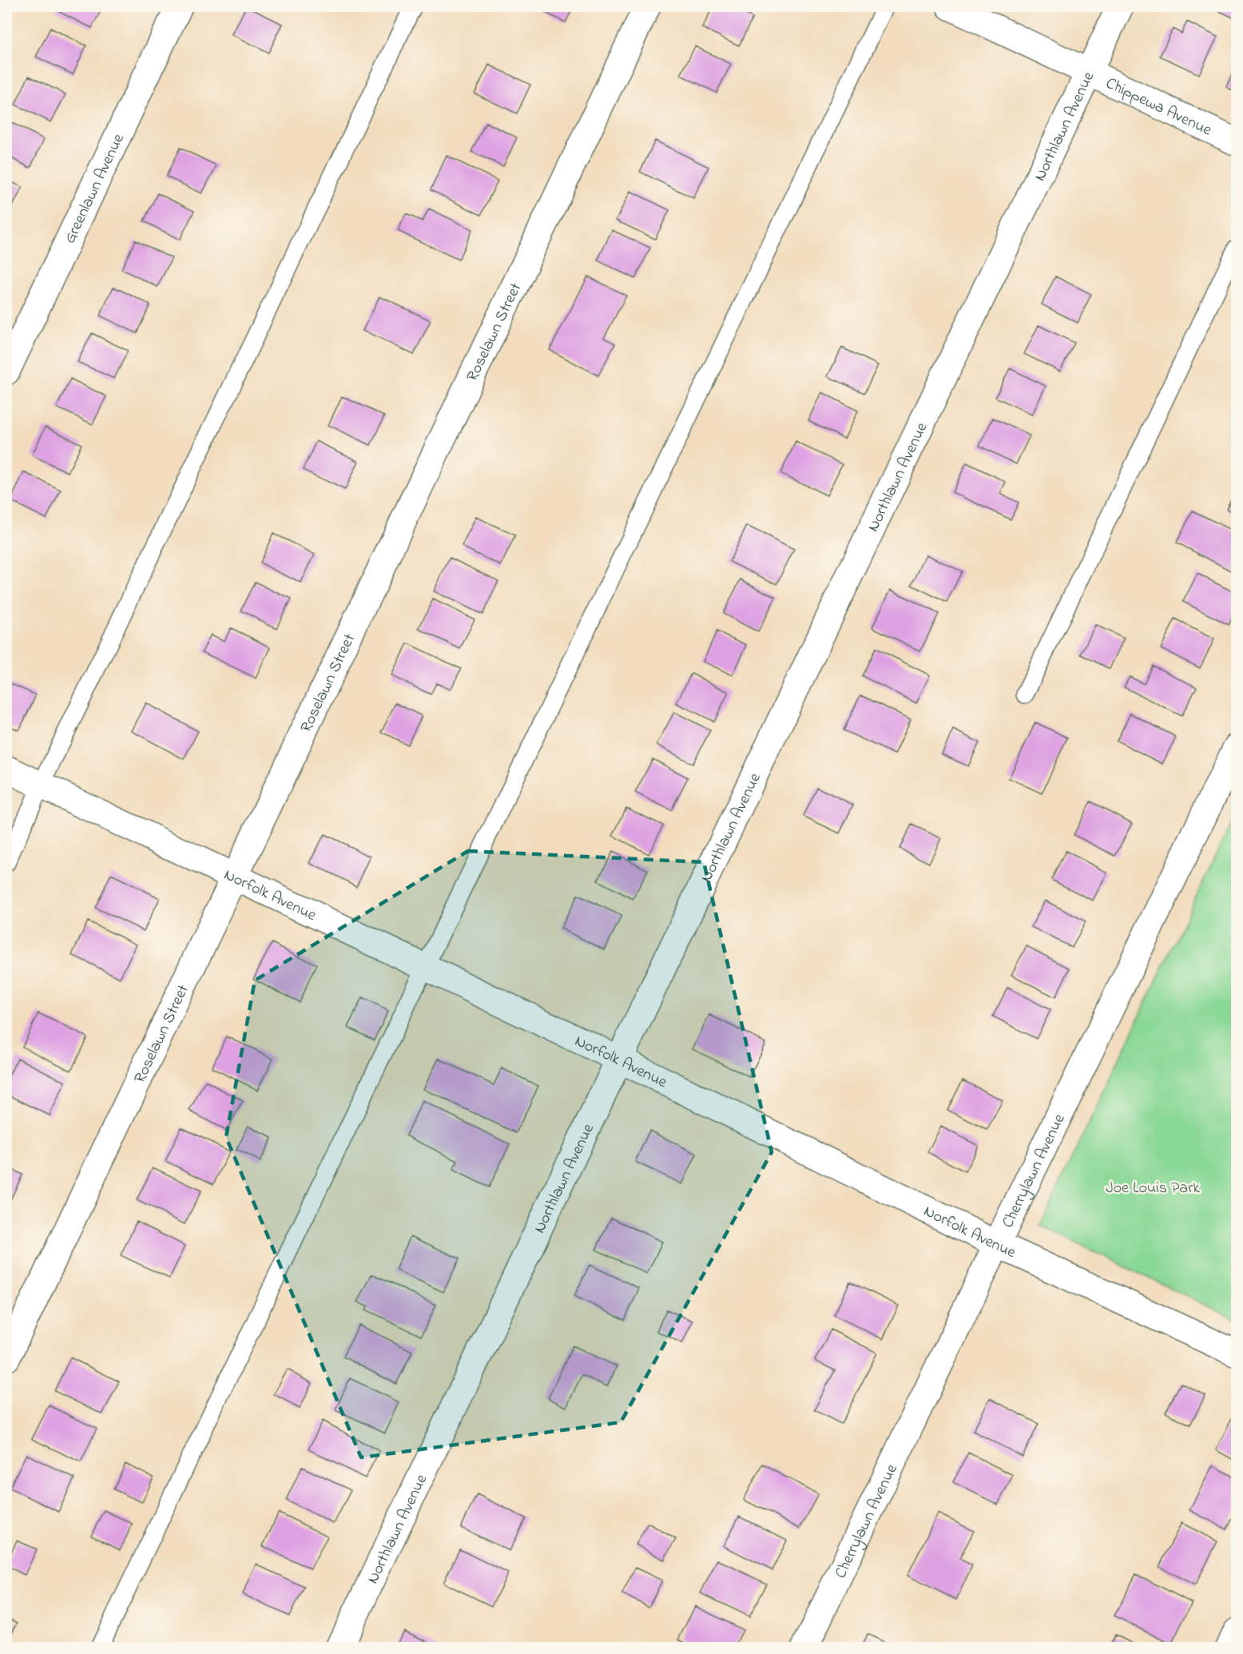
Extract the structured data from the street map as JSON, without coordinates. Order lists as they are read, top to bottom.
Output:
{
  "streets": {
    "street": [
      "Chippewa Avenue",
      "Northlawn Avenue",
      "Greenlawn Avenue",
      "Roselawn Street",
      "Norfolk Avenue",
      "Cherrylawn Avenue"
    ]
  },
  "crossings": [
    ["Chippewa Avenue", "Northlawn Avenue"],
    ["Northlawn Avenue", "Norfolk Avenue"],
    ["Roselawn Street", "Norfolk Avenue"],
    ["Norfolk Avenue", "Cherrylawn Avenue"]
  ],
  "parks": ["Joe Louis Park"]
}
